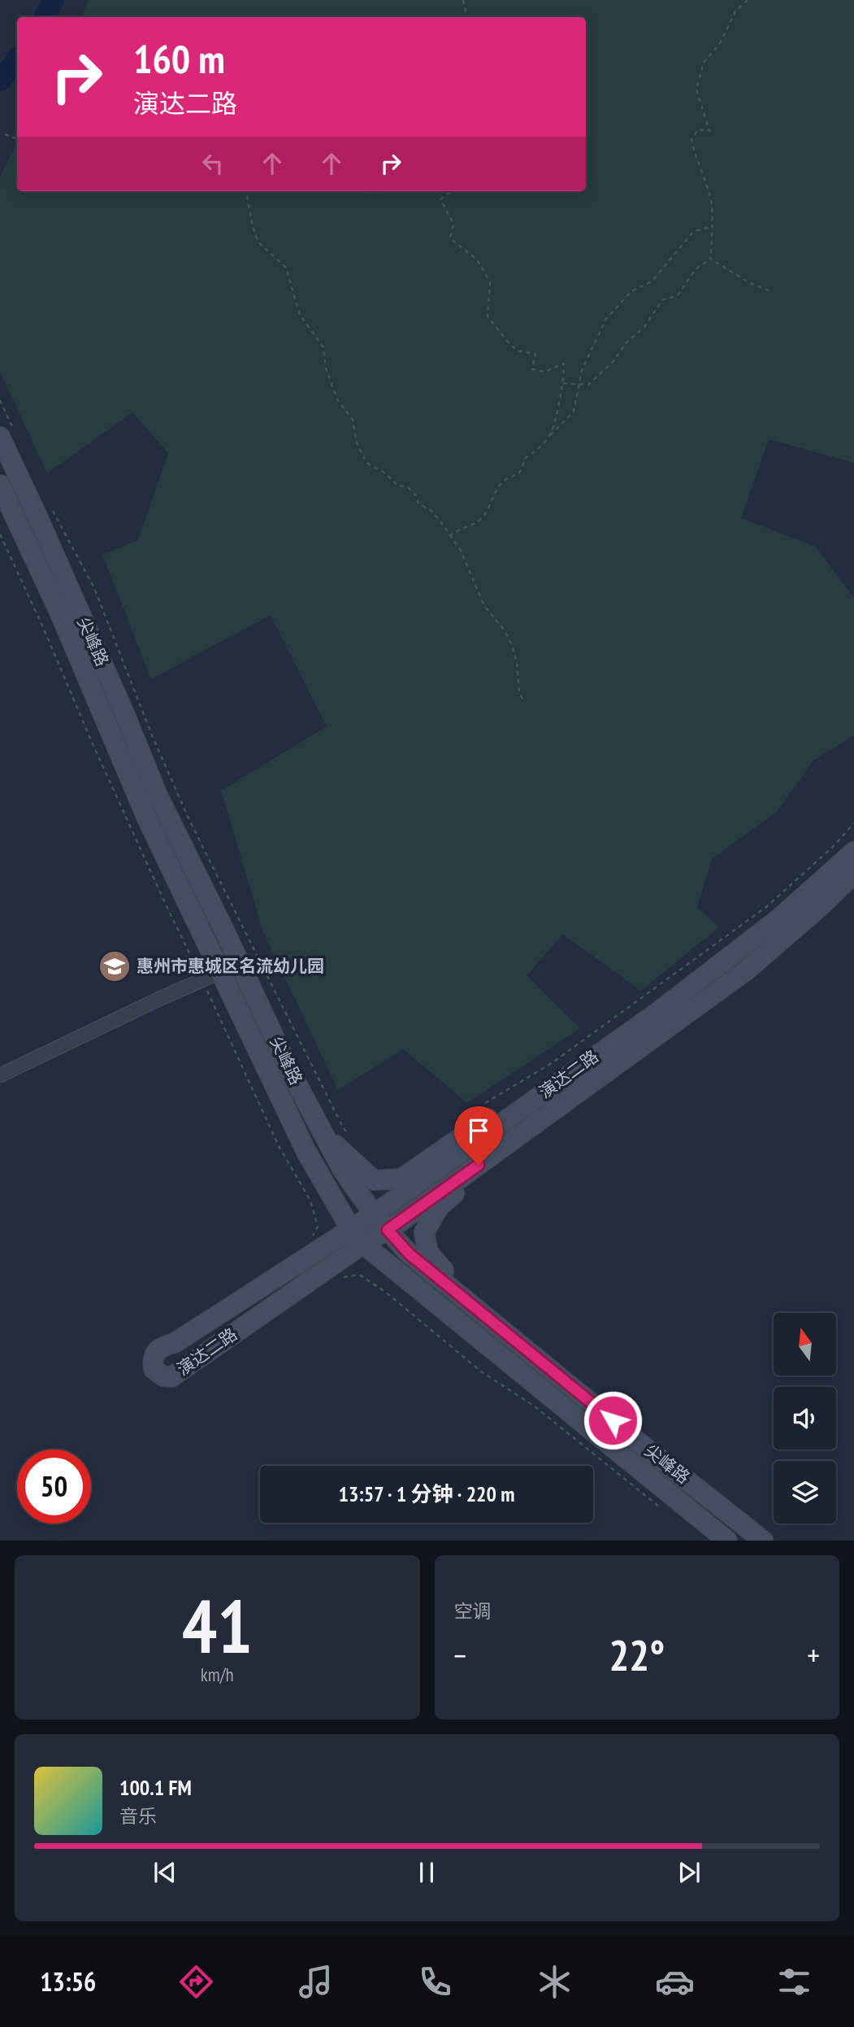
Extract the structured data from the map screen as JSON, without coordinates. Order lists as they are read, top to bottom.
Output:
{
  "streets": {
    "main road": ["尖峰路", "演达二路"]
  },
  "crossings": [
    ["尖峰路", "演达二路"]
  ],
  "places": {
    "school or university": ["惠州市惠城区名流幼儿园"]
  },
  "north": "top",
  "page": {
    "turn": ["160 m", "演达二路"],
    "limit": "50",
    "trip": "13:57 · 1 分钟 · 220 m",
    "tile": [
      ["41", "km/h"],
      "空调"
    ],
    "heat": ["−", "22°", "+"],
    "song": ["100.1 FM", "音乐"],
    "tabs": "13:56"
  }
}
